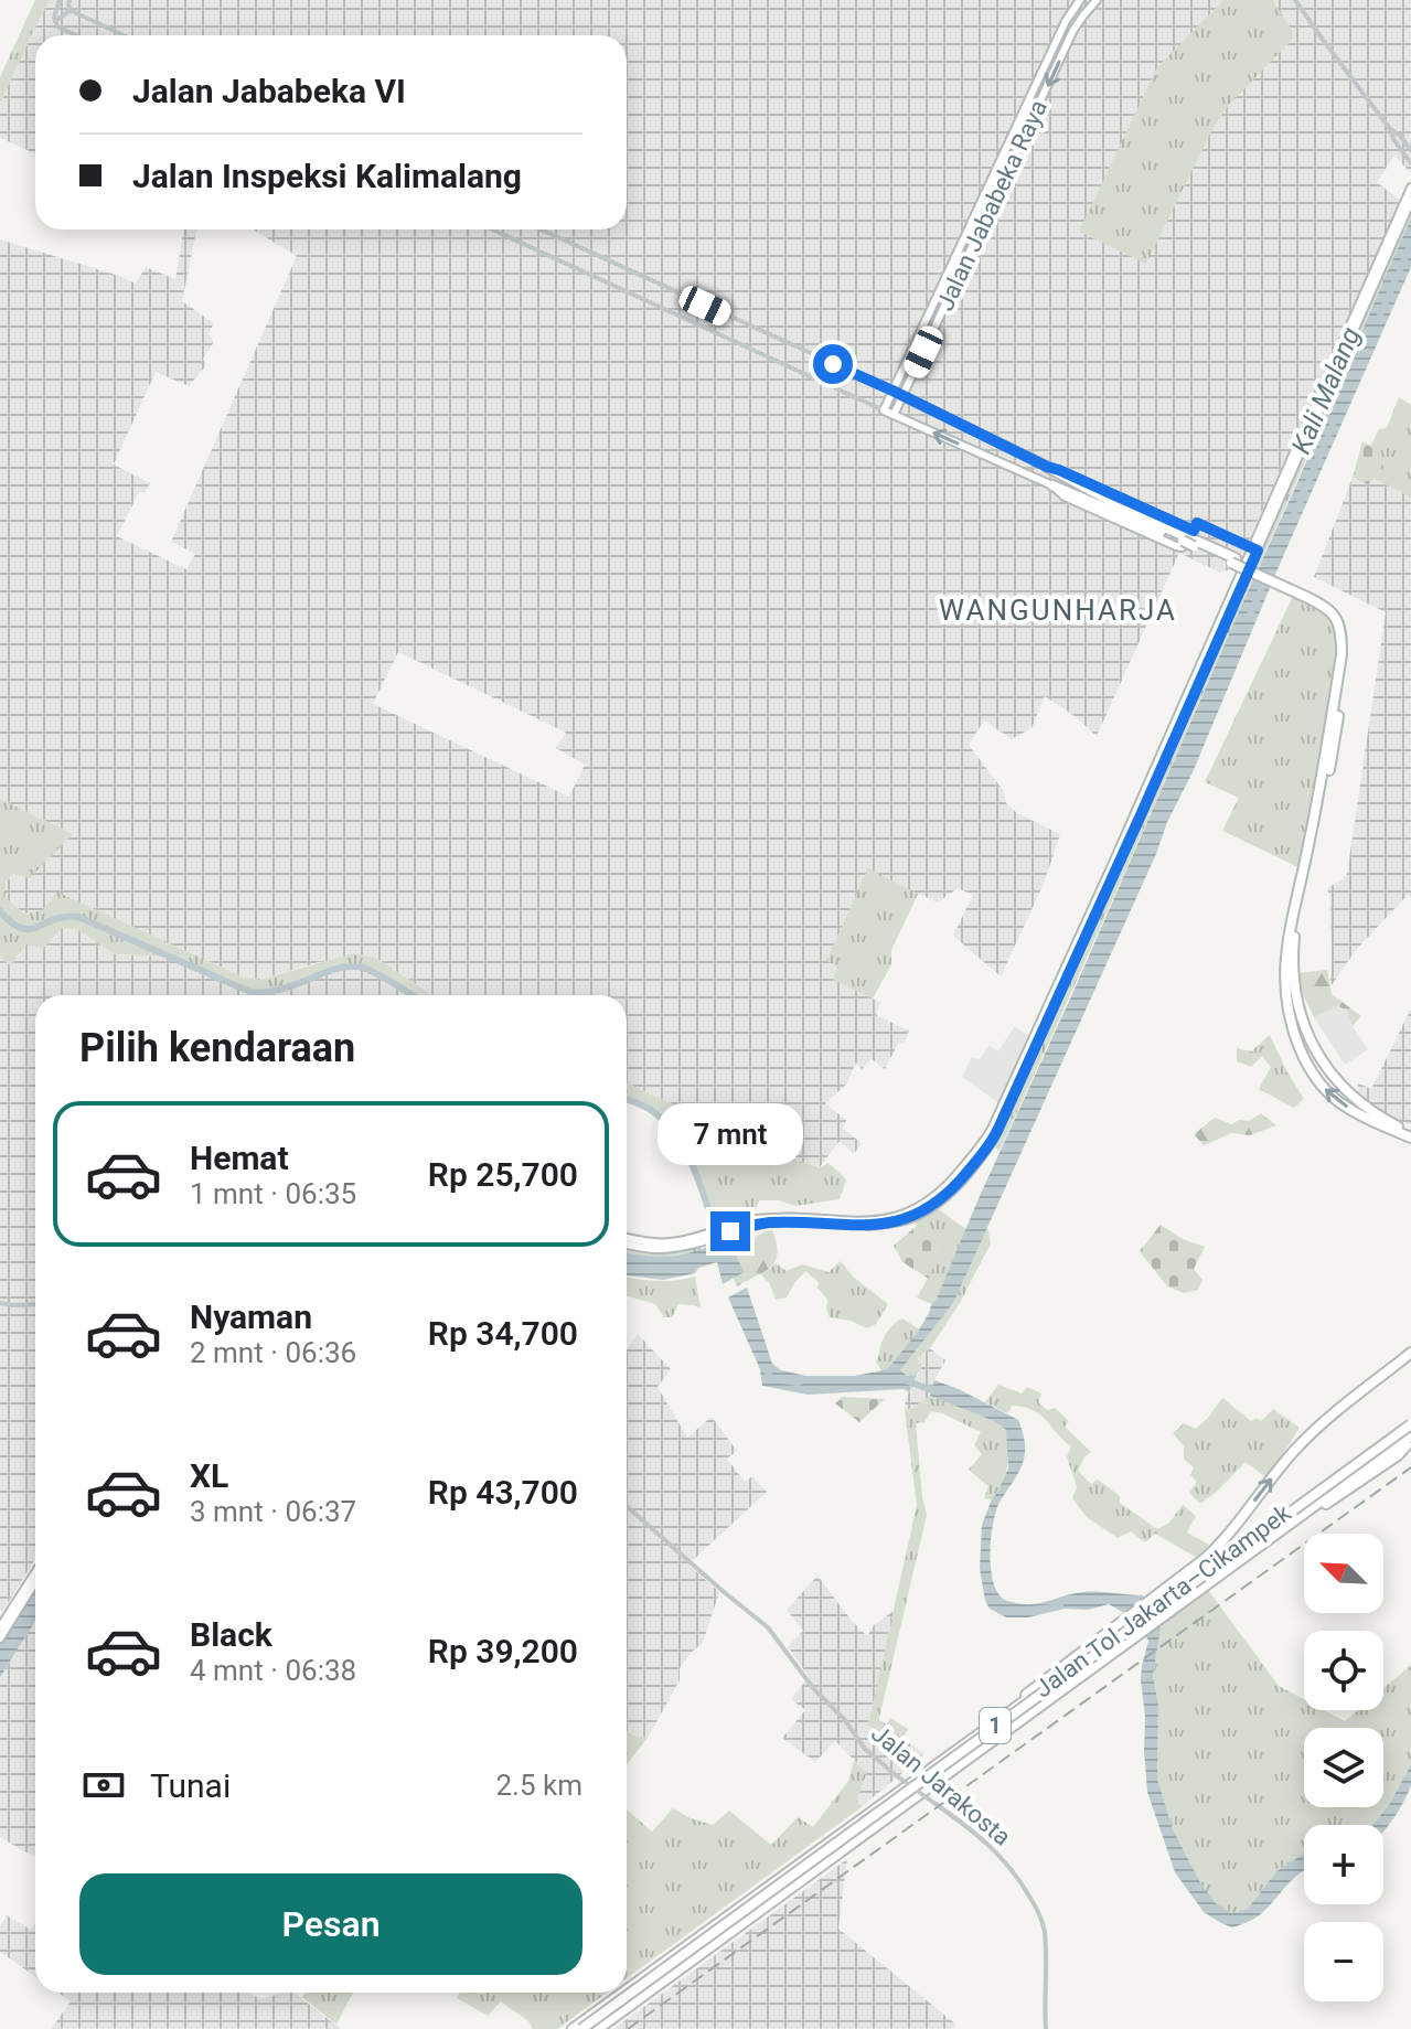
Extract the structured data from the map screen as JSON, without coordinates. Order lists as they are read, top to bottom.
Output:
{
  "streets": {
    "highway": ["Jalan Tol Jakarta–Cikampek", "1"],
    "main road": ["Jalan Jababeka Raya"],
    "street": ["Jalan Jarakosta"]
  },
  "crossings": [
    ["Jalan Tol Jakarta–Cikampek", "1"]
  ],
  "districts": ["WANGUNHARJA"],
  "water": ["Kali Malang"],
  "north": "top left",
  "page": {
    "banner": ["Jalan Jababeka VI", "Jalan Inspeksi Kalimalang"],
    "heading": "Pilih kendaraan",
    "list": [
      {
        "name": "Hemat",
        "note": "1 mnt · 06:35",
        "value": "Rp 25,700"
      },
      {
        "name": "Nyaman",
        "note": "2 mnt · 06:36",
        "value": "Rp 34,700"
      },
      {
        "name": "XL",
        "note": "3 mnt · 06:37",
        "value": "Rp 43,700"
      },
      {
        "name": "Black",
        "note": "4 mnt · 06:38",
        "value": "Rp 39,200"
      }
    ],
    "bubble": "7 mnt",
    "map_buttons": ["+", "−"],
    "pay": ["Tunai", "2.5 km"],
    "buttons": "Pesan"
  }
}
